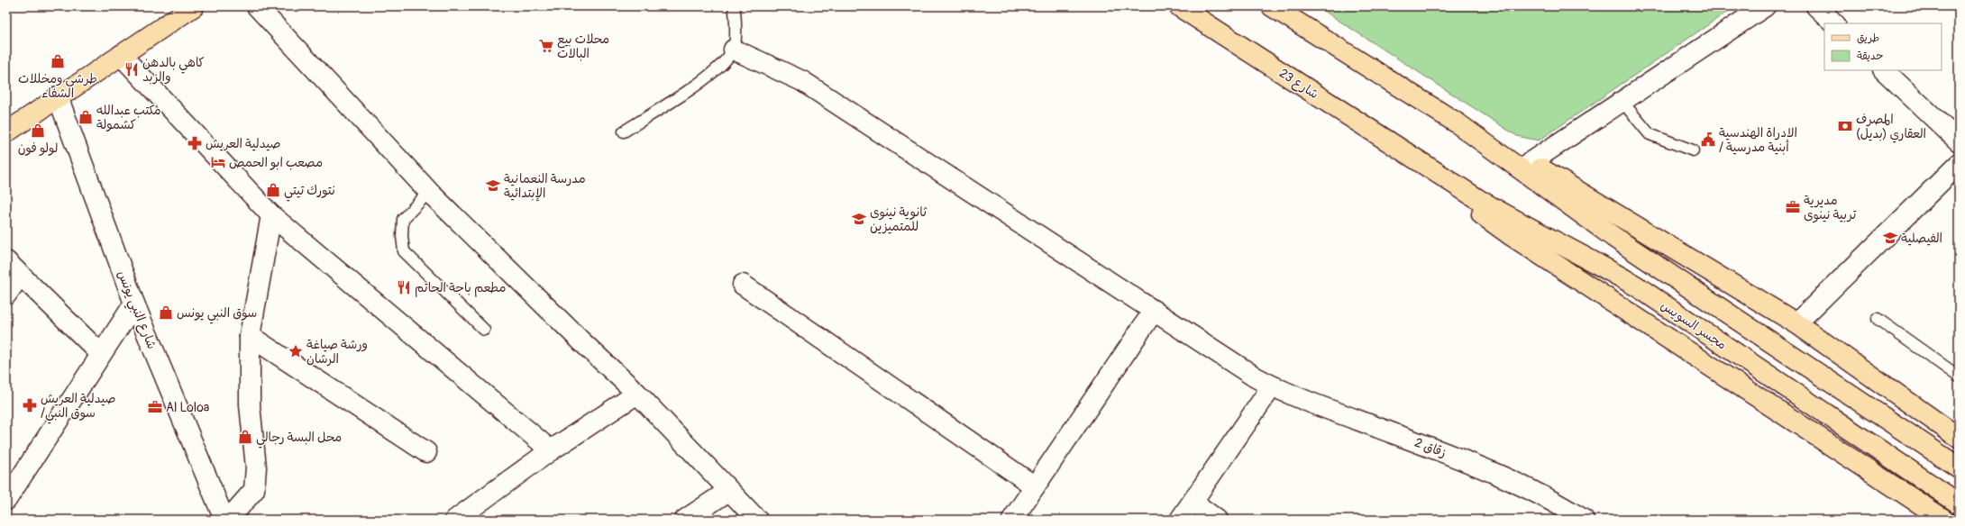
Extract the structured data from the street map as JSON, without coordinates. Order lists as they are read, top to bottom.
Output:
{
  "streets": {
    "main road": ["شارع 23", "مجسر السويس"],
    "street": ["شارع النبي يونس", "زقاق 2"]
  },
  "crossings": [
    ["شارع 23", "مجسر السويس"]
  ],
  "places": {
    "supermarket": ["محلات بيع البالات"],
    "shop": [
      "طرشي ومخللات الشفاء",
      "مكتب عبدالله كشمولة",
      "لولو فون",
      "نتورك تيتي",
      "سوق النبي يونس",
      "محل البسة رجالي"
    ],
    "restaurant": ["كاهي بالدهن والزبد", "مطعم باجة الحاتم"],
    "bank": ["المصرف العقاري (بديل)"],
    "public building": ["الادراة الهندسية / أبنية مدرسية"],
    "pharmacy": ["صيدلية العريش", "صيدلية العريش /سوق النبي"],
    "hotel": ["مصعب ابو الحمص"],
    "school or university": ["مدرسة النعمانية الإبتدائية", "ثانوية نينوى للمتميزين", "الفيصلية"],
    "office": ["مديرية تربية نينوى", "Al Loloa"],
    "place": ["ورشة صياغة الرشان"]
  },
  "legend": ["طريق", "حديقة"]
}
